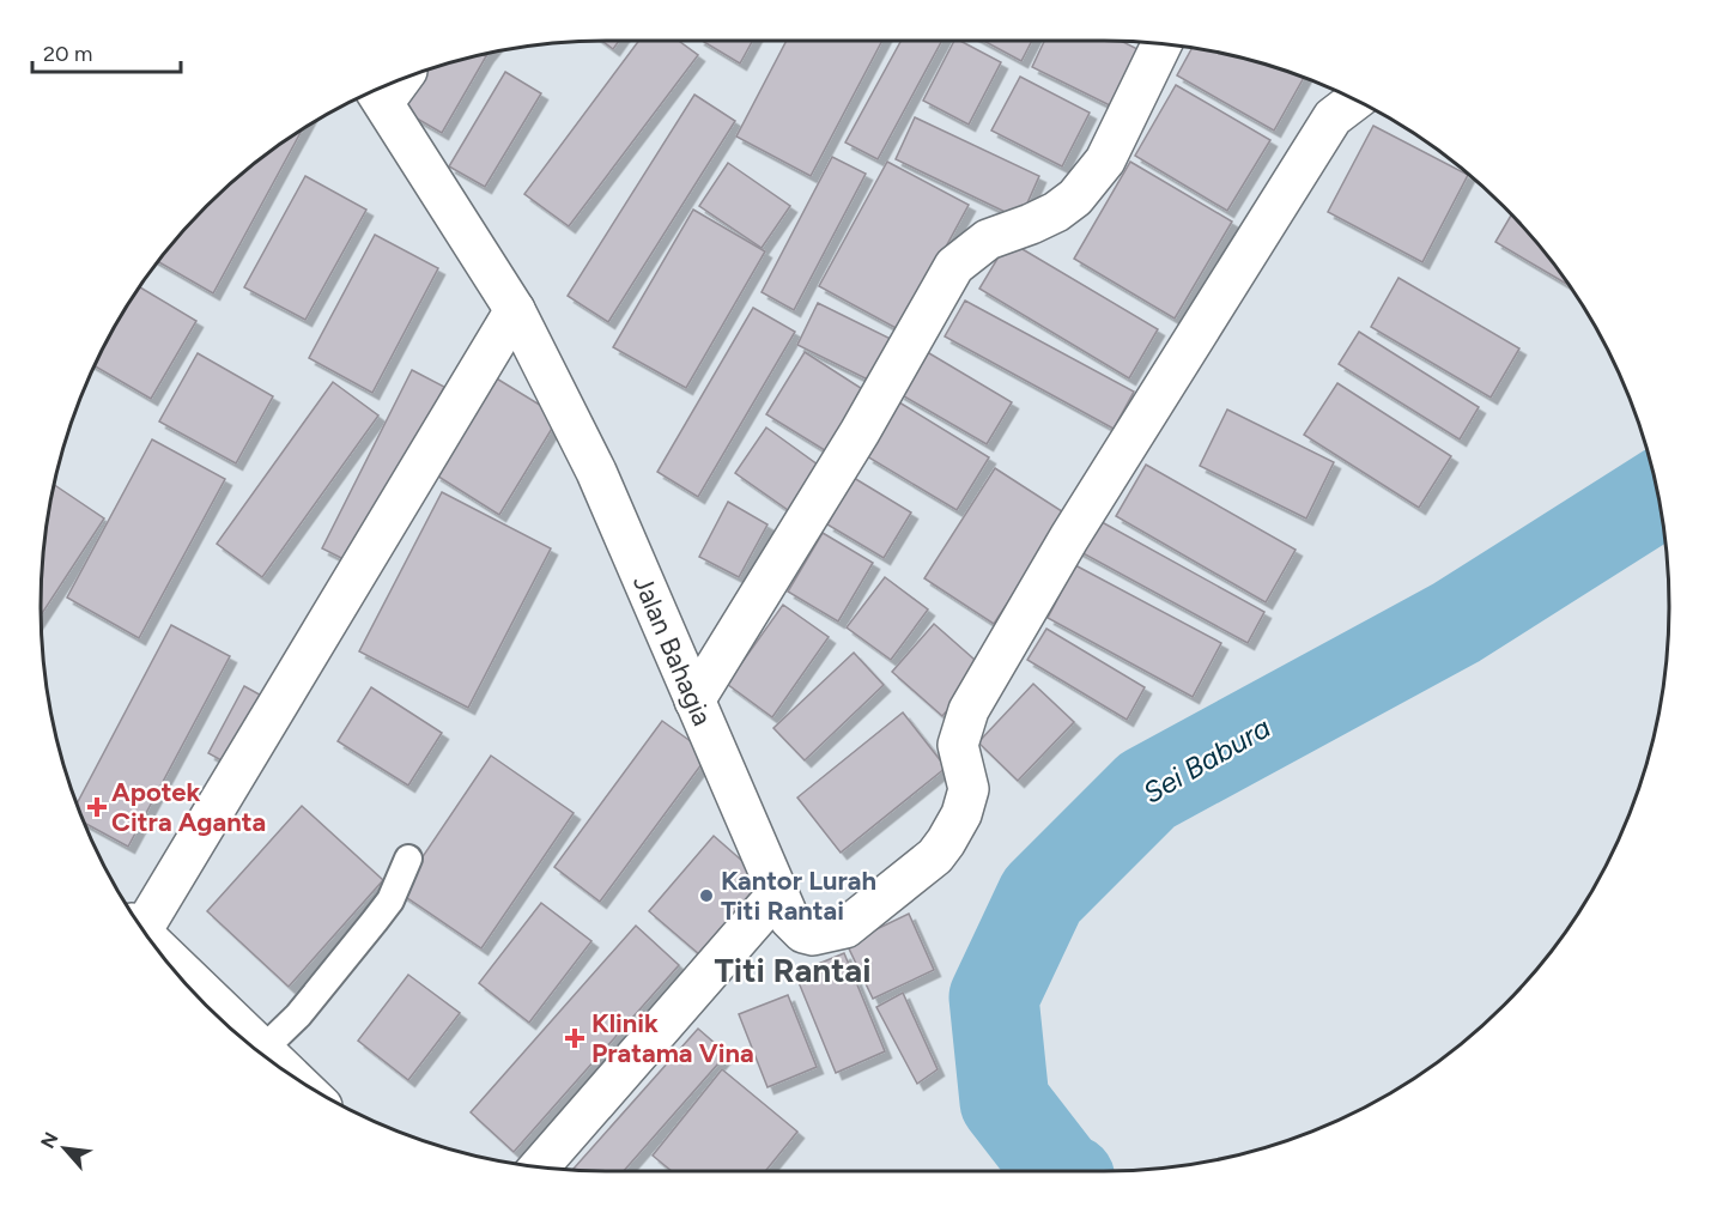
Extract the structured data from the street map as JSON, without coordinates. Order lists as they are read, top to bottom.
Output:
{
  "streets": {
    "street": ["Jalan Bahagia"]
  },
  "districts": ["Titi Rantai"],
  "water": ["Sei Babura"],
  "places": {
    "health": ["Apotek Citra Aganta", "Klinik Pratama Vina"],
    "other": ["Kantor Lurah Titi Rantai"]
  },
  "scale_bar": "20 m",
  "north": "top left"
}
